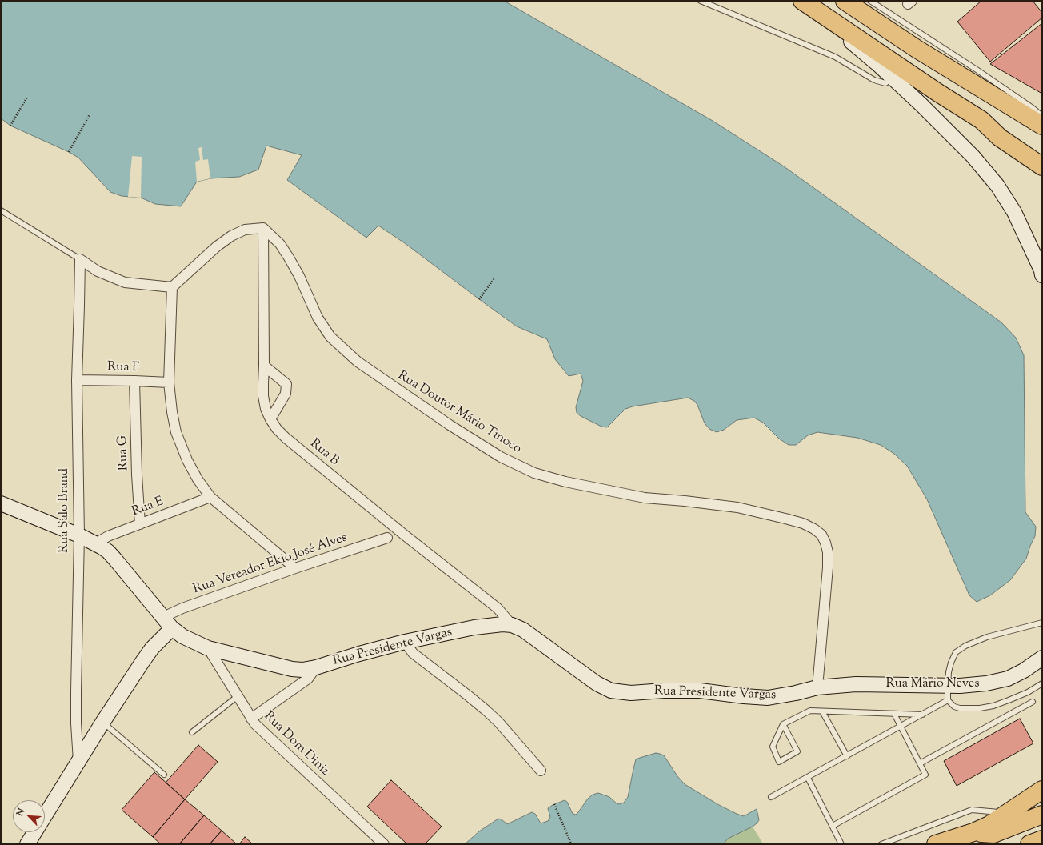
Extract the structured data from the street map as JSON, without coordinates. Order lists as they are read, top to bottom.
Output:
{
  "streets": {
    "street": [
      "Rua F",
      "Rua Doutor Mário Tinoco",
      "Rua G",
      "Rua B",
      "Rua E",
      "Rua Salo Brand",
      "Rua Vereador Ekio José Alves",
      "Rua Presidente Vargas",
      "Rua Mário Neves",
      "Rua Dom Diniz"
    ]
  },
  "crossings": [
    ["Rua F", "Rua G"],
    ["Rua F", "Rua Salo Brand"],
    ["Rua Doutor Mário Tinoco", "Rua B"],
    ["Rua Doutor Mário Tinoco", "Rua Presidente Vargas"],
    ["Rua Doutor Mário Tinoco", "Rua Mário Neves"],
    ["Rua G", "Rua E"],
    ["Rua B", "Rua Presidente Vargas"],
    ["Rua E", "Rua Presidente Vargas"],
    ["Rua Salo Brand", "Rua Presidente Vargas"],
    ["Rua Vereador Ekio José Alves", "Rua Presidente Vargas"],
    ["Rua Presidente Vargas", "Rua Mário Neves"],
    ["Rua Presidente Vargas", "Rua Dom Diniz"]
  ],
  "north": "top left"
}
